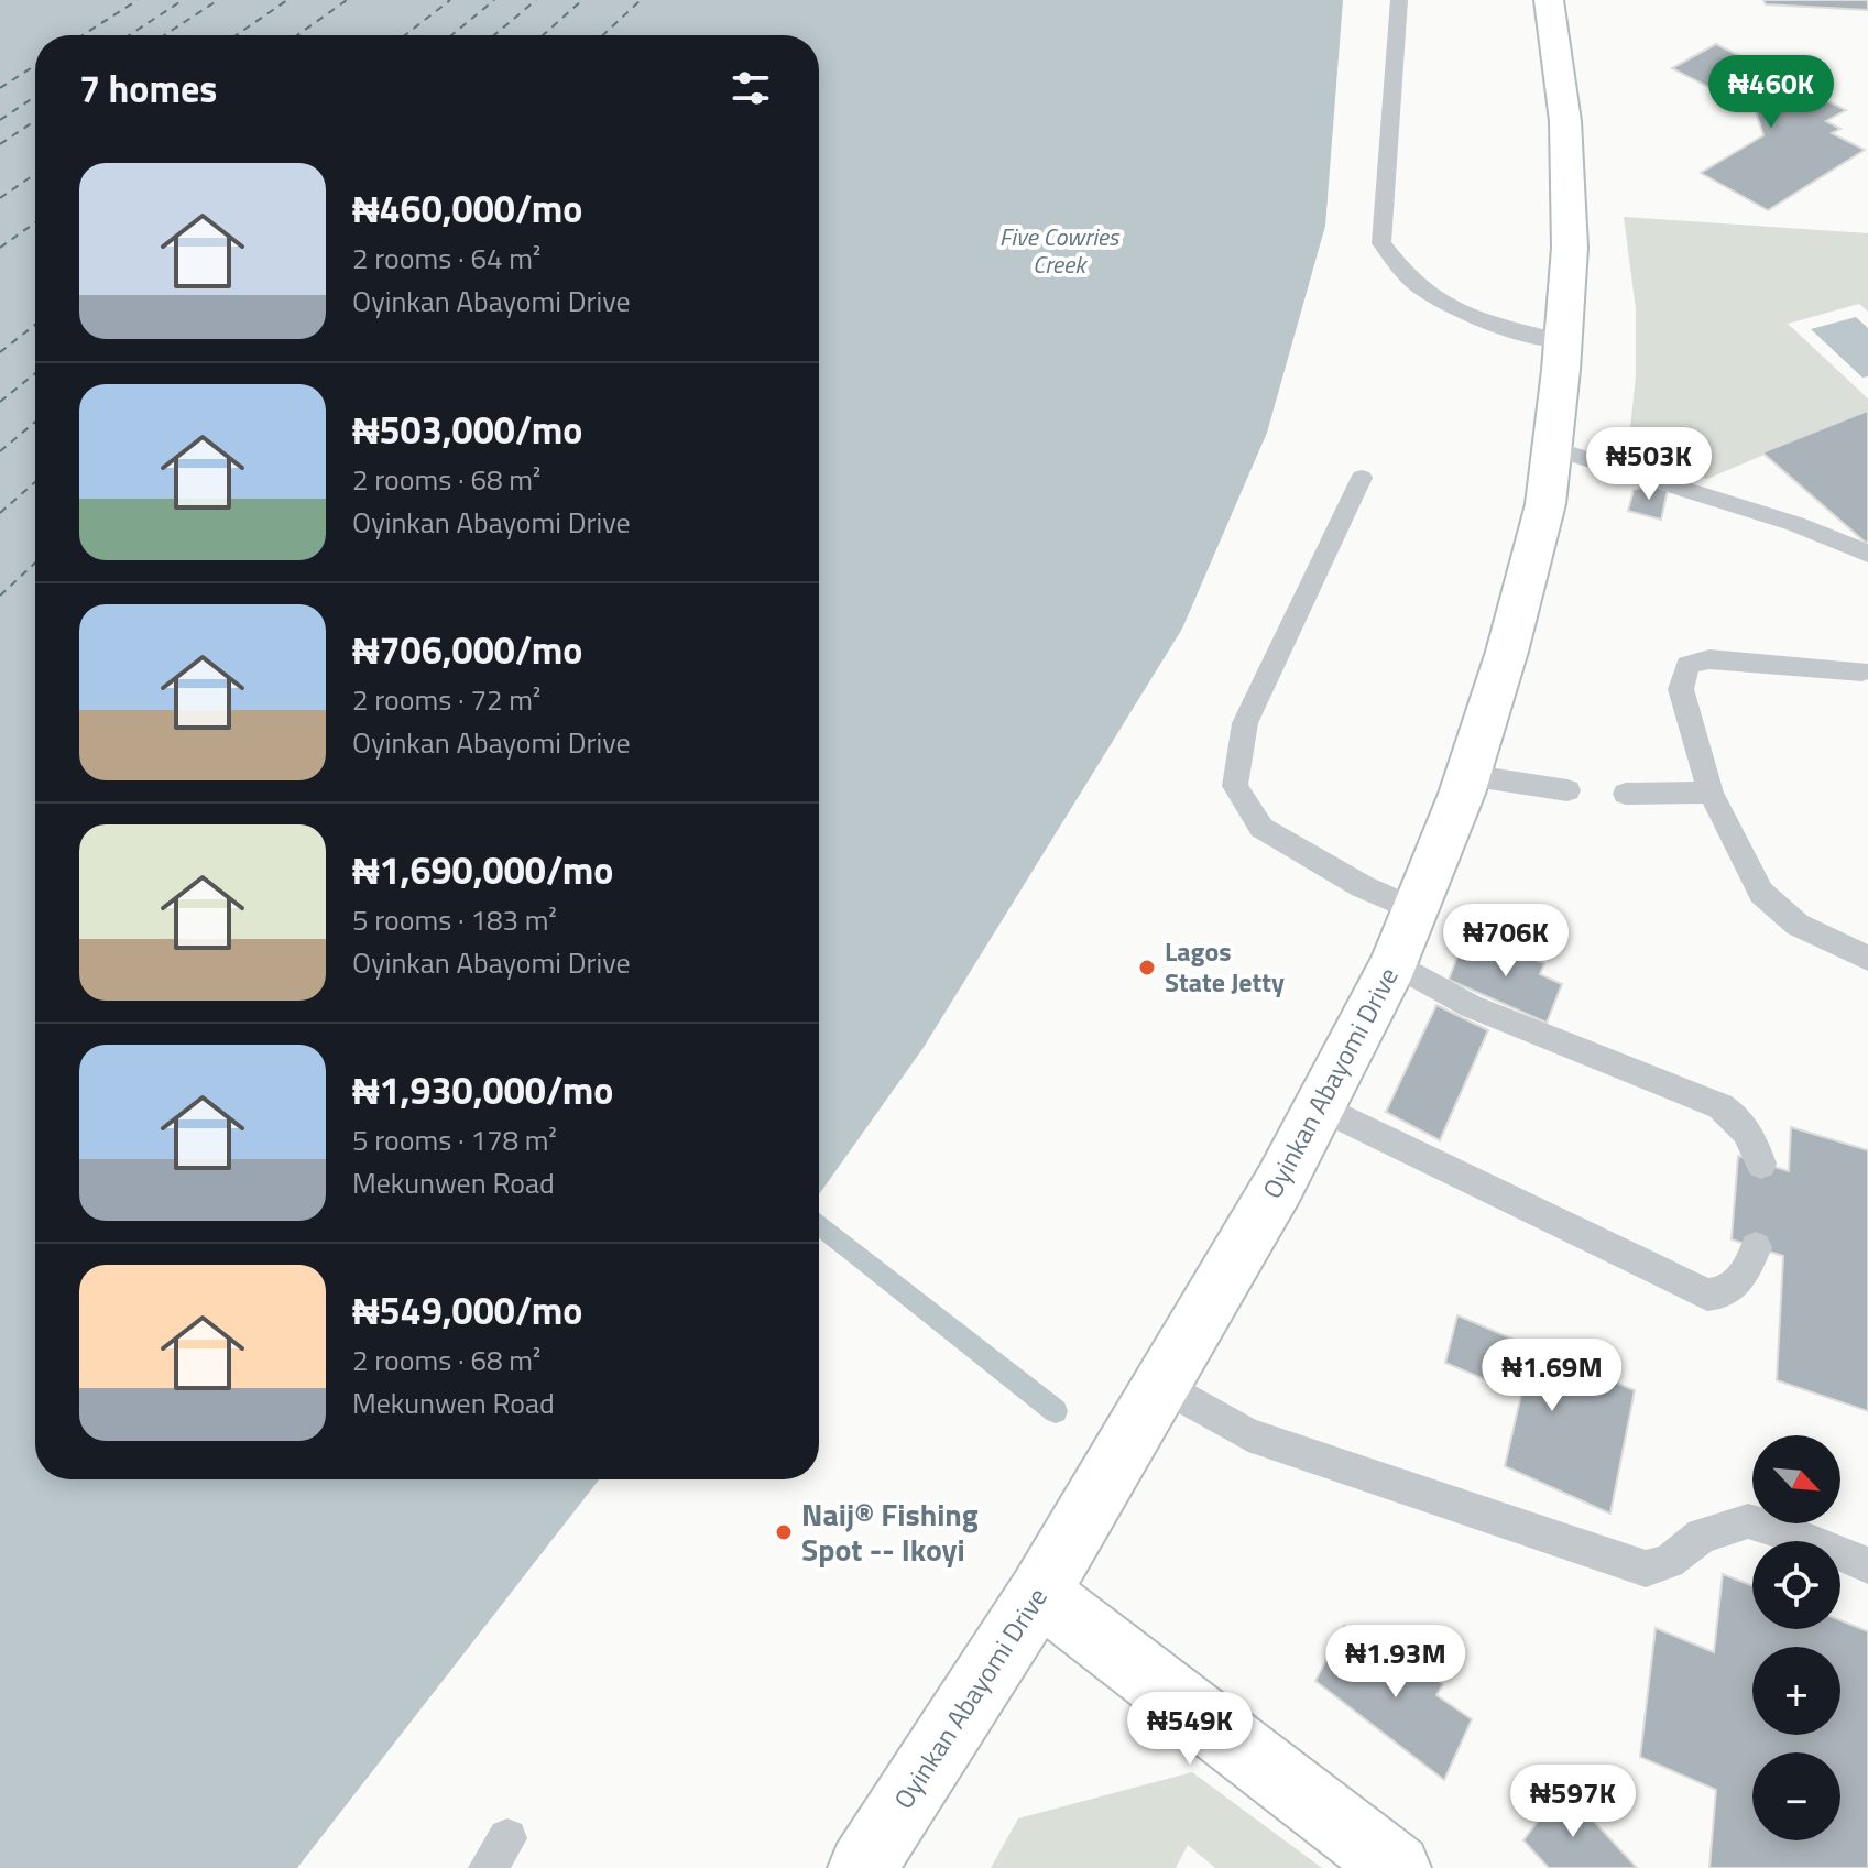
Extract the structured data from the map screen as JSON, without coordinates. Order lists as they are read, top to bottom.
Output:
{
  "streets": {
    "street": ["Oyinkan Abayomi Drive"]
  },
  "water": ["Five Cowries Creek"],
  "places": ["Lagos State Jetty", "Naij® Fishing Spot -- Ikoyi"],
  "north": "bottom right",
  "page": {
    "heading": "7 homes",
    "price": [
      "₦460K",
      "₦503K",
      "₦706K",
      "₦1.69M",
      "₦1.93M",
      "₦549K",
      "₦597K"
    ],
    "list": [
      {
        "name": "₦460,000/mo",
        "note": "2 rooms · 64 m² · Oyinkan Abayomi Drive"
      },
      {
        "name": "₦503,000/mo",
        "note": "2 rooms · 68 m² · Oyinkan Abayomi Drive"
      },
      {
        "name": "₦706,000/mo",
        "note": "2 rooms · 72 m² · Oyinkan Abayomi Drive"
      },
      {
        "name": "₦1,690,000/mo",
        "note": "5 rooms · 183 m² · Oyinkan Abayomi Drive"
      },
      {
        "name": "₦1,930,000/mo",
        "note": "5 rooms · 178 m² · Mekunwen Road"
      },
      {
        "name": "₦549,000/mo",
        "note": "2 rooms · 68 m² · Mekunwen Road"
      }
    ],
    "map_buttons": ["+", "−"]
  }
}
